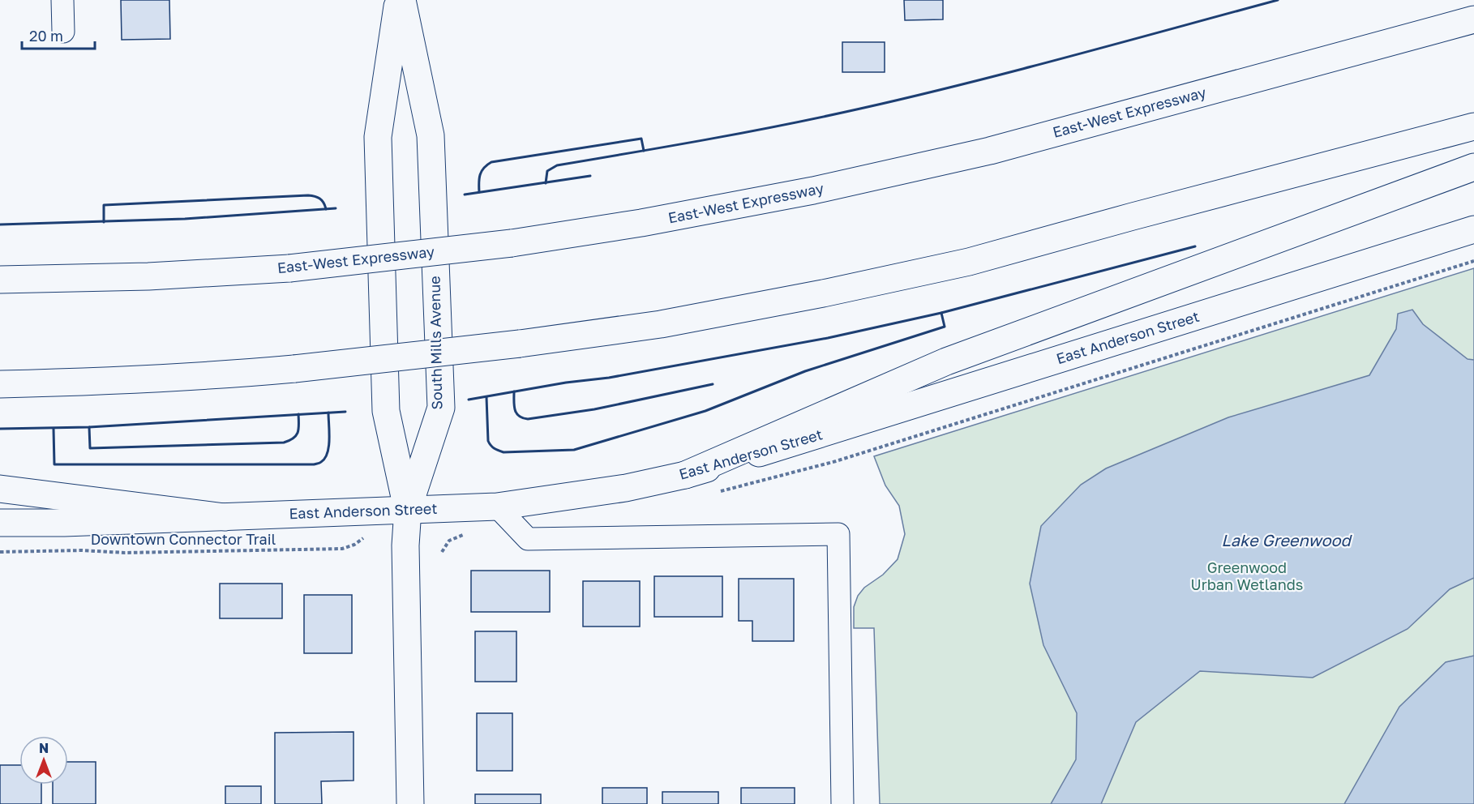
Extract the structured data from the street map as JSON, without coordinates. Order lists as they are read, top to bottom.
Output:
{
  "streets": {
    "main road": ["East-West Expressway", "East Anderson Street", "South Mills Avenue"],
    "path": ["Downtown Connector Trail"]
  },
  "crossings": [
    ["East Anderson Street", "South Mills Avenue"]
  ],
  "water": ["Lake Greenwood"],
  "parks": ["Greenwood Urban Wetlands"],
  "scale_bar": "20 m",
  "north": "top"
}
